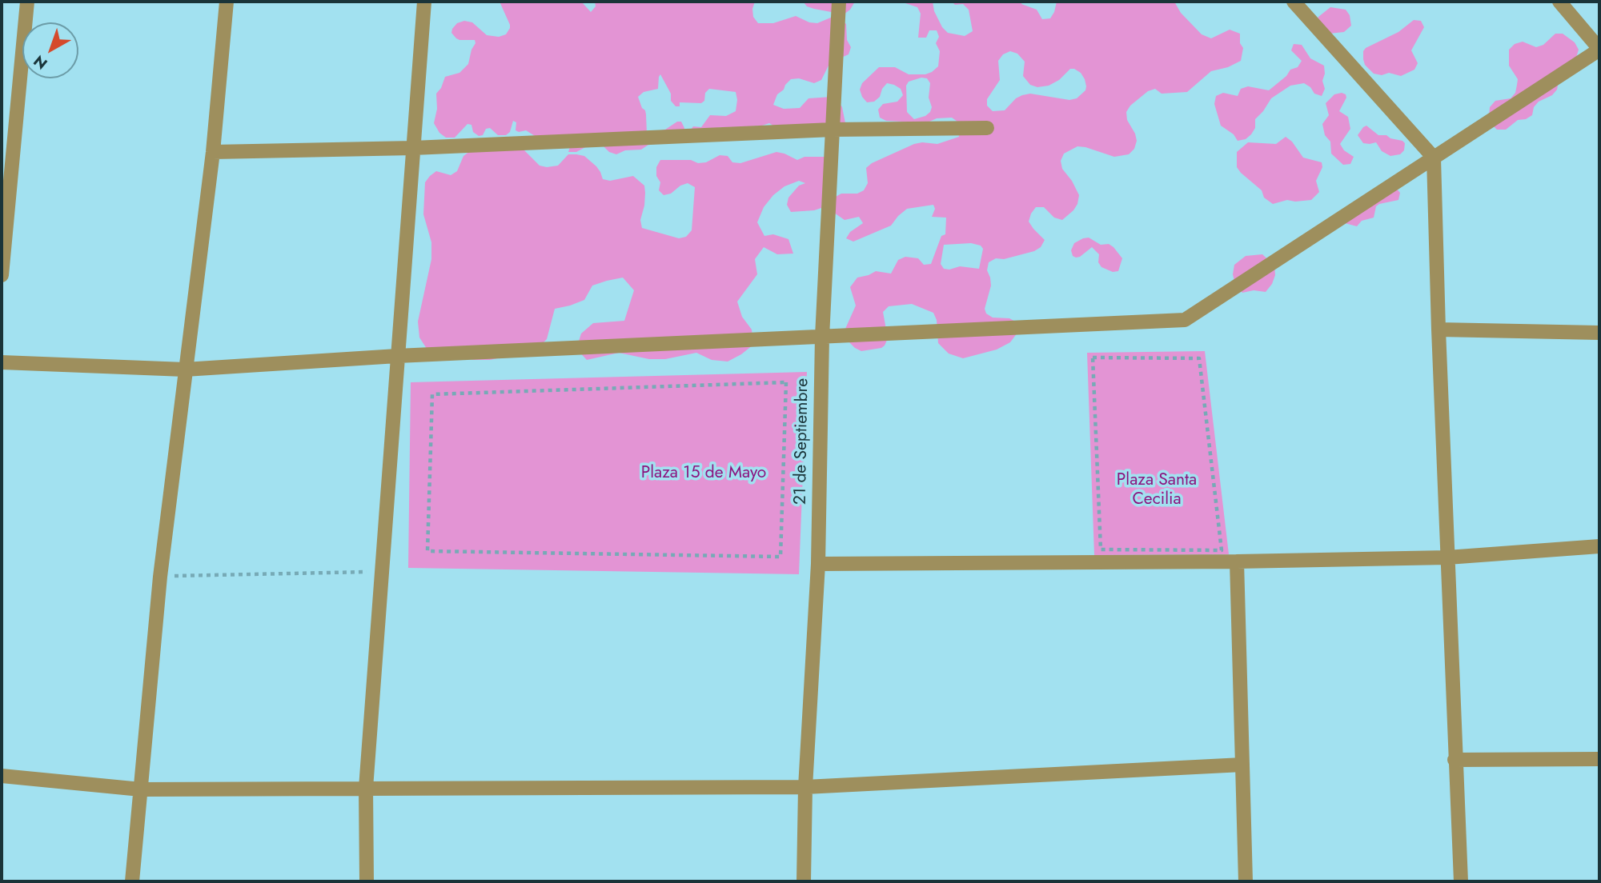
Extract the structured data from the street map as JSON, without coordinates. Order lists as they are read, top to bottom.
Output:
{
  "streets": {
    "street": ["21 de Septiembre"]
  },
  "parks": ["Plaza 15 de Mayo", "Plaza Santa Cecilia"],
  "north": "bottom left"
}
